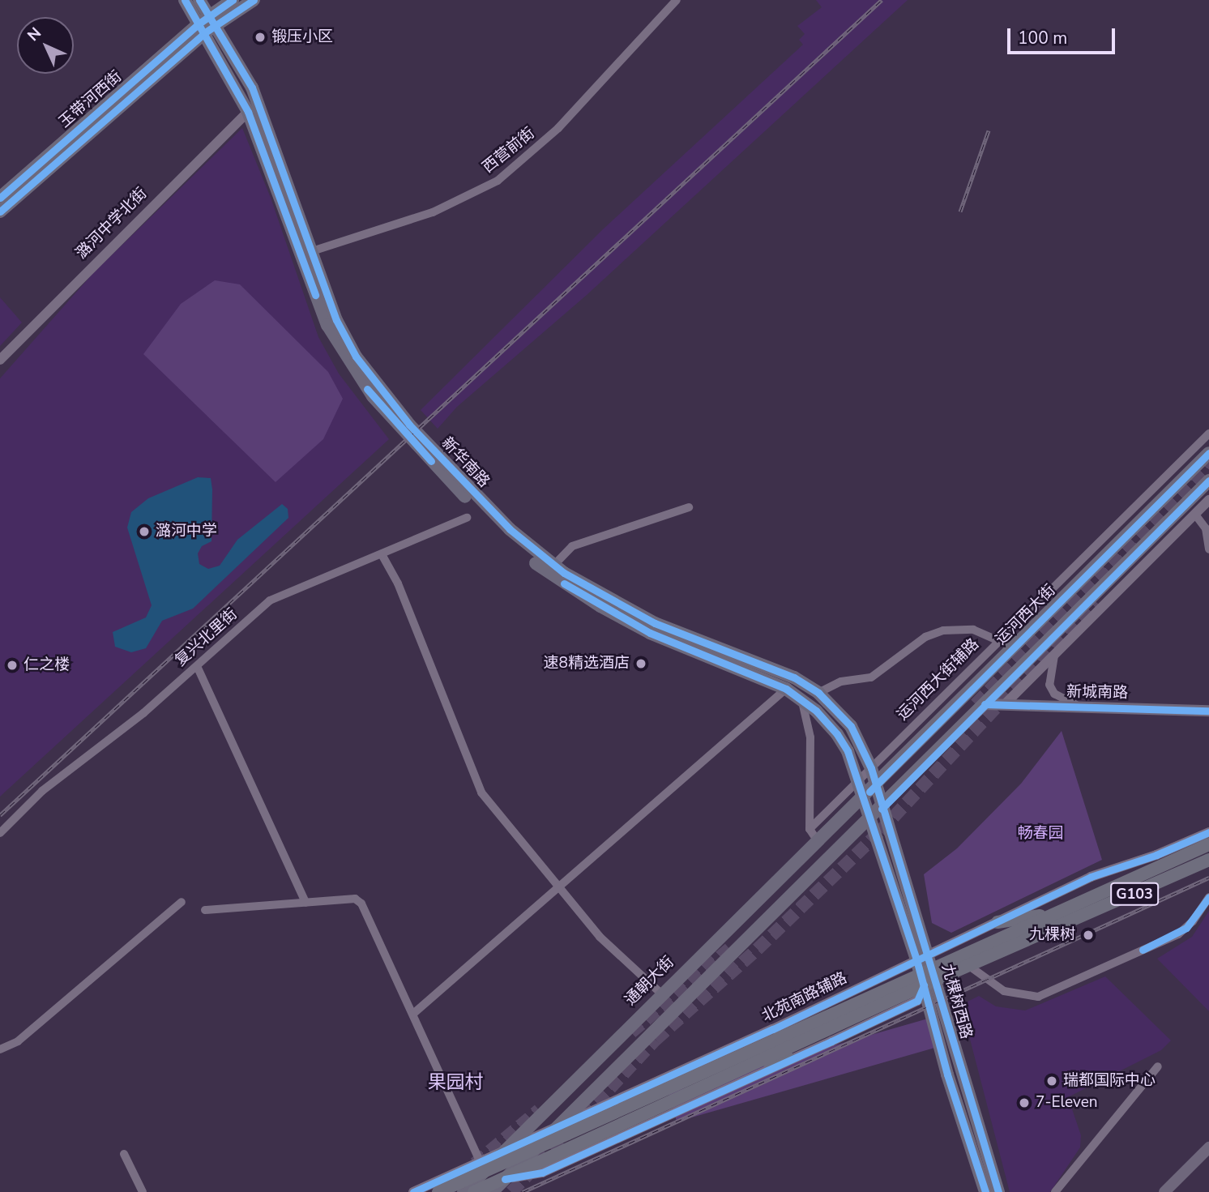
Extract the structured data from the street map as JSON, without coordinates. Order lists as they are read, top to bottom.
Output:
{
  "streets": {
    "highway": ["G103"],
    "main road": [
      "玉带河西街",
      "新华南路",
      "运河西大街",
      "新城南路",
      "通朝大街",
      "九棵树西路"
    ],
    "street": [
      "西营前街",
      "潞河中学北街",
      "复兴北里街",
      "运河西大街辅路",
      "北苑南路辅路"
    ]
  },
  "crossings": [
    ["玉带河西街", "新华南路"],
    ["西营前街", "新华南路"],
    ["潞河中学北街", "新华南路"],
    ["新华南路", "运河西大街"],
    ["新华南路", "运河西大街辅路"],
    ["新华南路", "通朝大街"],
    ["新华南路", "九棵树西路"],
    ["运河西大街", "通朝大街"],
    ["运河西大街", "九棵树西路"],
    ["G103", "通朝大街"],
    ["G103", "北苑南路辅路"],
    ["G103", "九棵树西路"],
    ["通朝大街", "北苑南路辅路"],
    ["通朝大街", "九棵树西路"],
    ["北苑南路辅路", "九棵树西路"]
  ],
  "districts": ["果园村"],
  "parks": ["畅春园"],
  "places": [
    "锻压小区",
    "潞河中学",
    "速8精选酒店",
    "仁之楼",
    "九棵树",
    "瑞都国际中心",
    "7-Eleven"
  ],
  "scale_bar": "100 m",
  "north": "top left"
}
